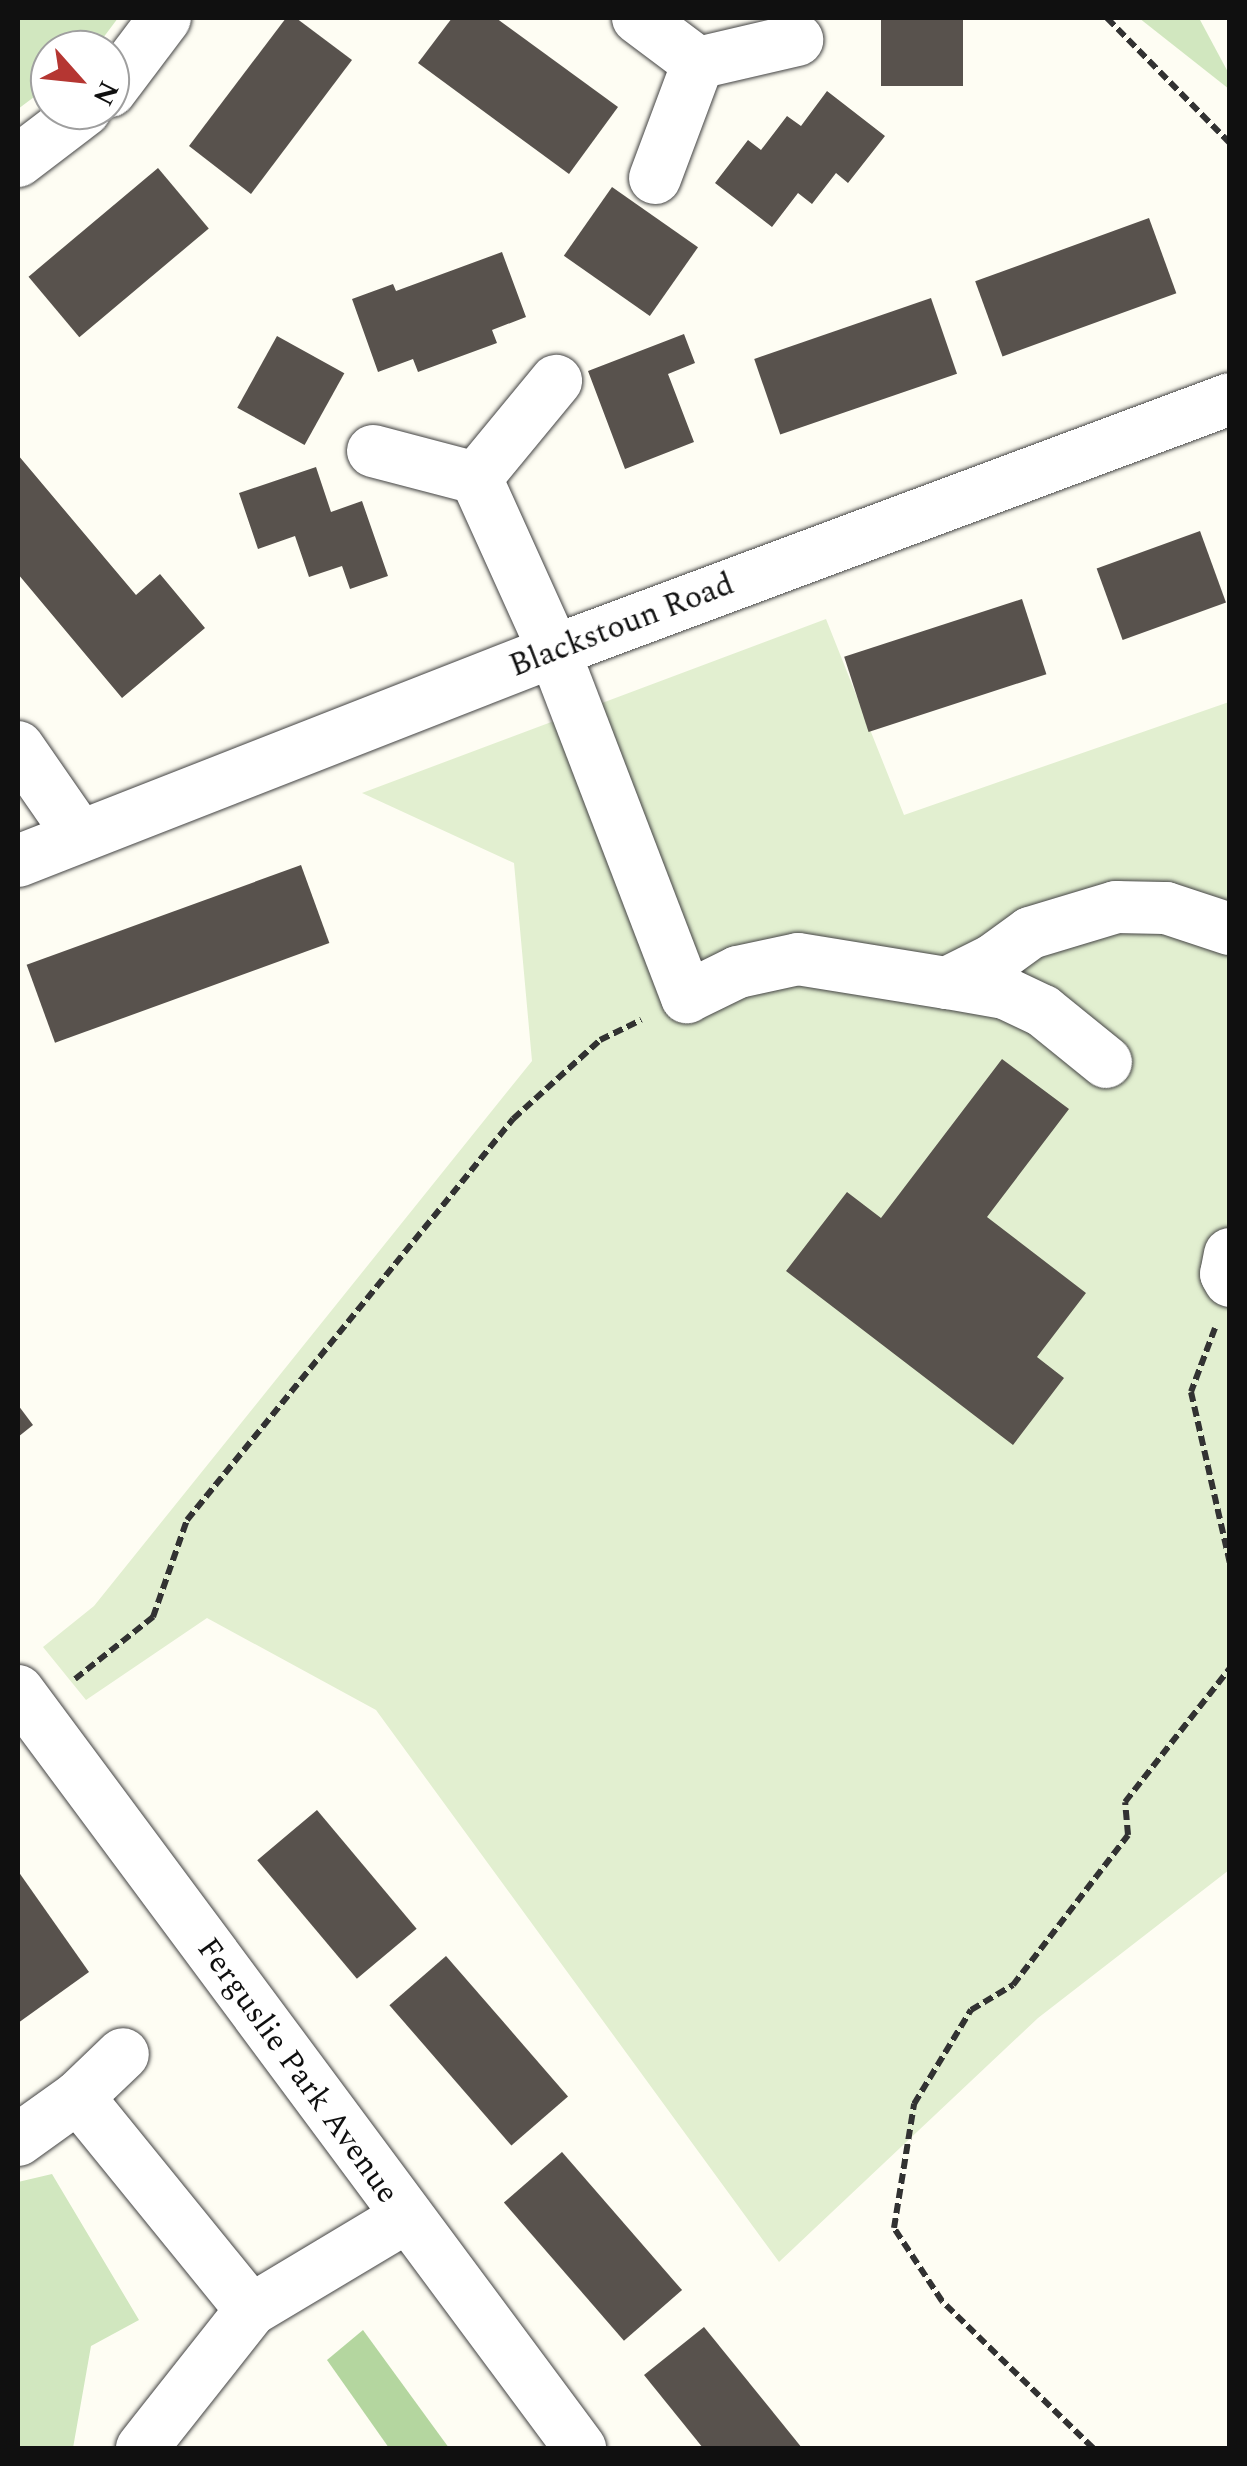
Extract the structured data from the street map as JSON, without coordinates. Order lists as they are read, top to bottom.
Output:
{
  "streets": {
    "street": ["Blackstoun Road", "Ferguslie Park Avenue"]
  },
  "north": "bottom right"
}
